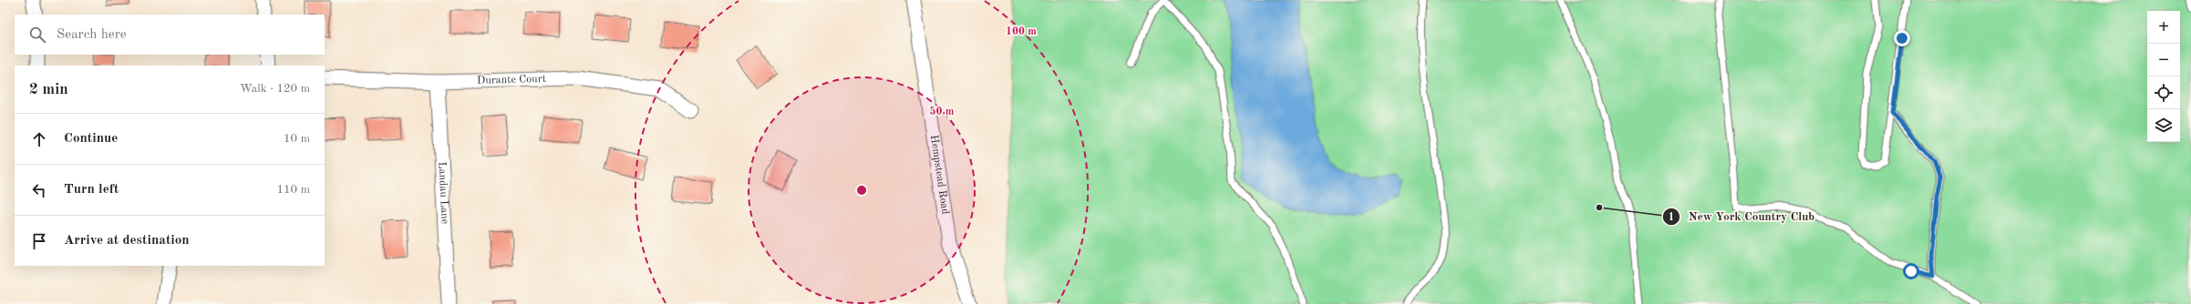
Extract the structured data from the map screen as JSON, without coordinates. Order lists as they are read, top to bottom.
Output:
{
  "streets": {
    "street": ["Durante Court", "Hempstead Road", "Landau Lane"]
  },
  "crossings": [
    ["Durante Court", "Landau Lane"]
  ],
  "places": ["New York Country Club"],
  "page": {
    "map_buttons": ["+", "−"],
    "search": "Search here",
    "heading": ["2 min", "Walk · 120 m"],
    "list": [
      ["Continue", "10 m"],
      ["Turn left", "110 m"],
      "Arrive at destination"
    ]
  },
  "rings": ["100 m", "50 m"]
}
